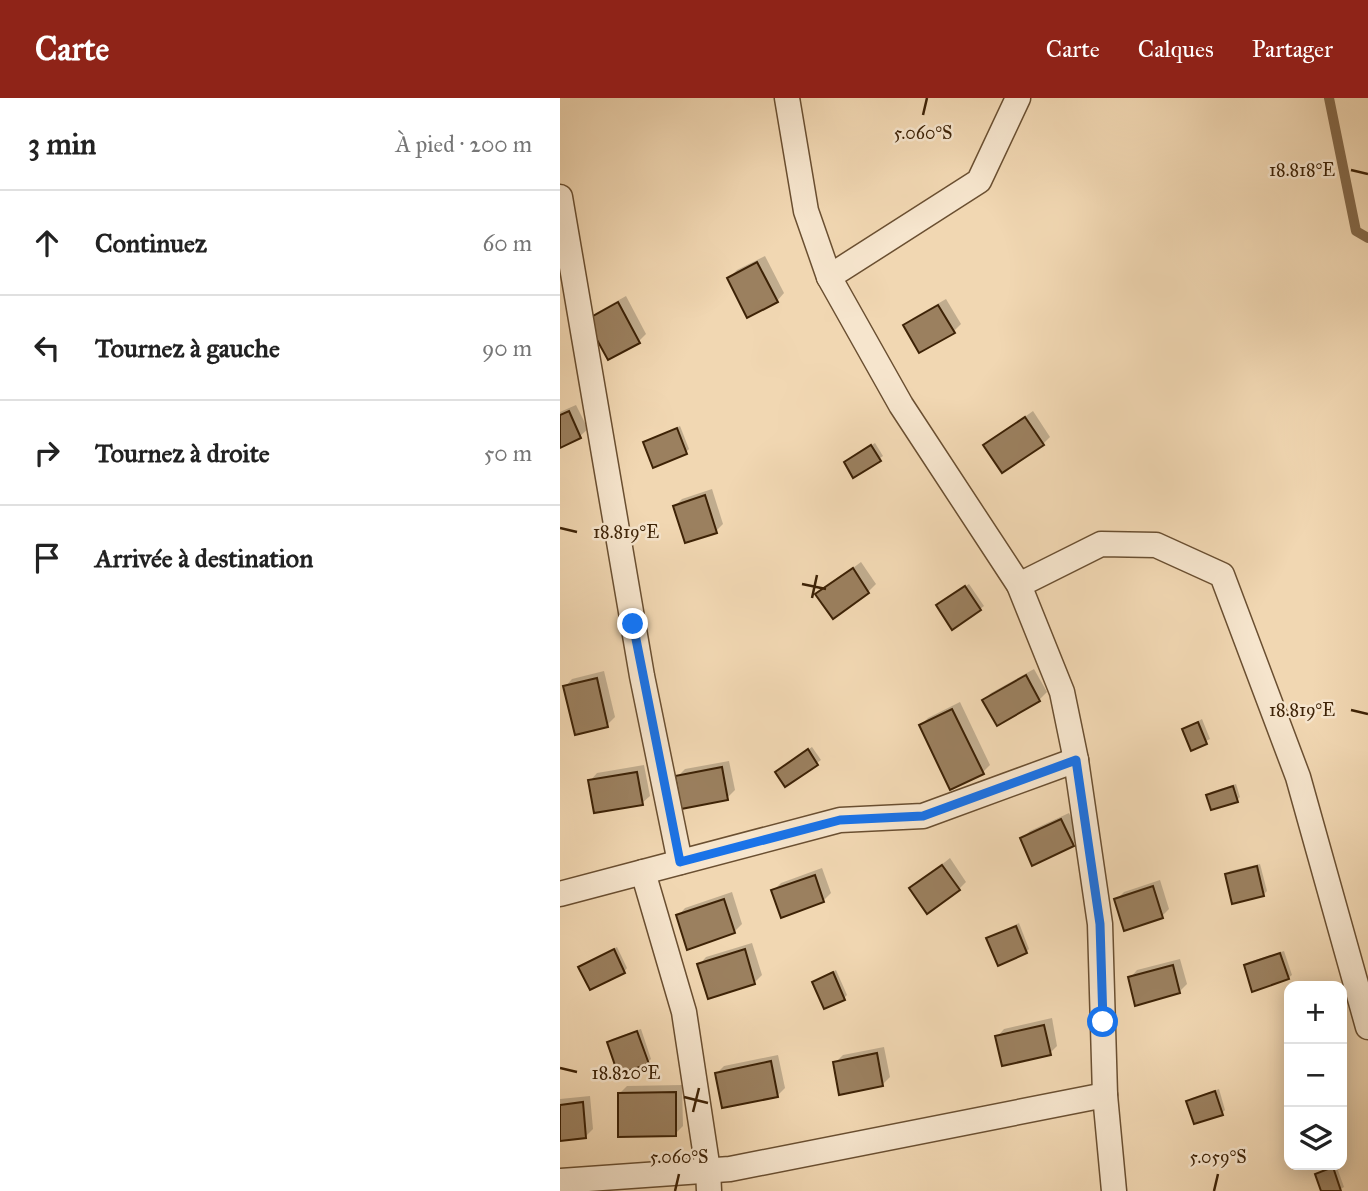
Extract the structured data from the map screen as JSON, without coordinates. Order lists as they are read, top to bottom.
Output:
{
  "page": {
    "header": "Carte",
    "nav": ["Carte", "Calques", "Partager"],
    "heading": ["3 min", "À pied · 200 m"],
    "list": [
      ["Continuez", "60 m"],
      ["Tournez à gauche", "90 m"],
      ["Tournez à droite", "50 m"],
      "Arrivée à destination"
    ],
    "map_buttons": ["+", "−"]
  },
  "coordinates": [
    "5.060°S",
    "18.818°E",
    "18.819°E",
    "18.820°E",
    "5.059°S"
  ]
}
